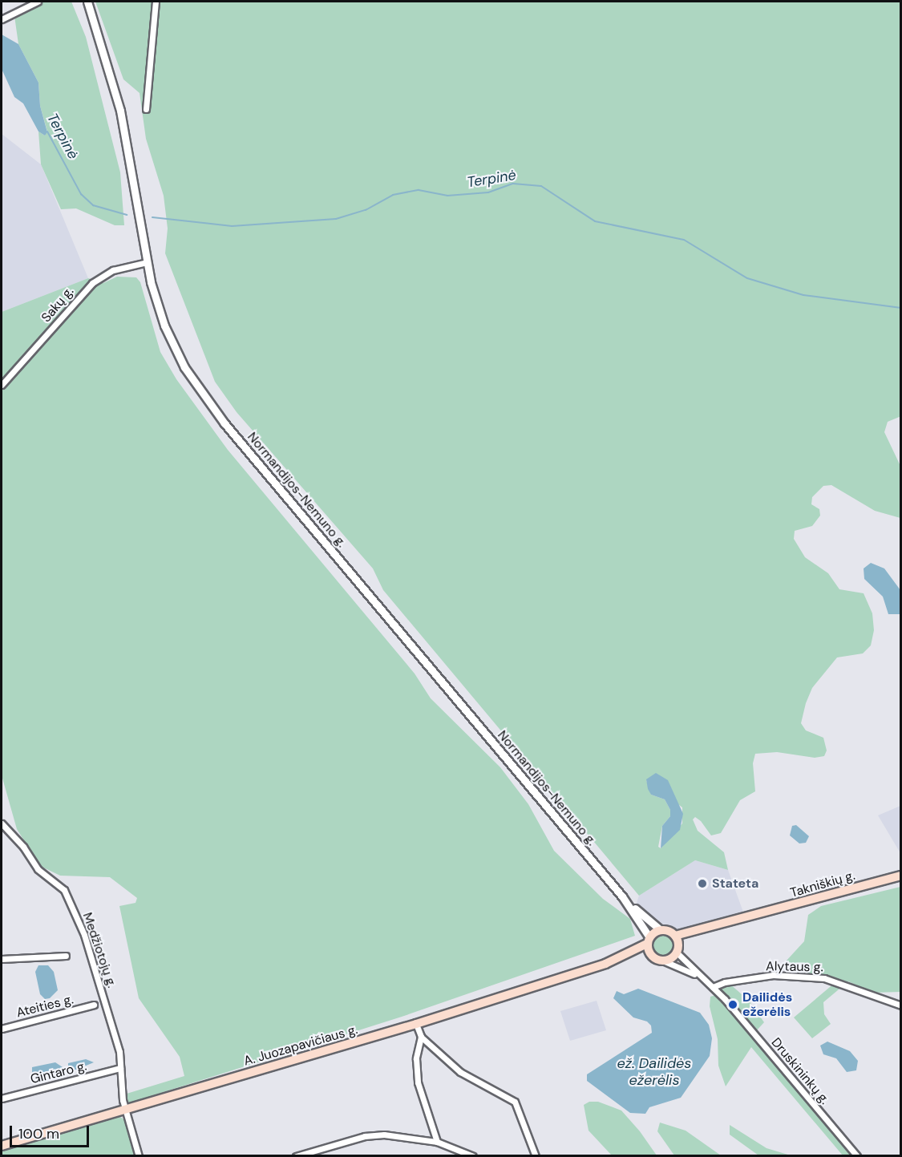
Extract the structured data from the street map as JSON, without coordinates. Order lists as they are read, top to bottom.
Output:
{
  "streets": {
    "main road": ["Normandijos-Nemuno g.", "Takniškių g.", "A. Juozapavičiaus g."],
    "street": [
      "Sakų g.",
      "Medžiotojų g.",
      "Alytaus g.",
      "Ateities g.",
      "Druskininkų g.",
      "Gintaro g."
    ]
  },
  "crossings": [
    ["Sakų g.", "Normandijos-Nemuno g."],
    ["Normandijos-Nemuno g.", "A. Juozapavičiaus g."],
    ["Medžiotojų g.", "A. Juozapavičiaus g."],
    ["Medžiotojų g.", "Gintaro g."],
    ["Alytaus g.", "Druskininkų g."]
  ],
  "water": ["Terpinė", "ež. Dailidės ežerėlis"],
  "places": ["Stateta", "Dailidės ežerėlis"],
  "scale_bar": "100 m"
}
